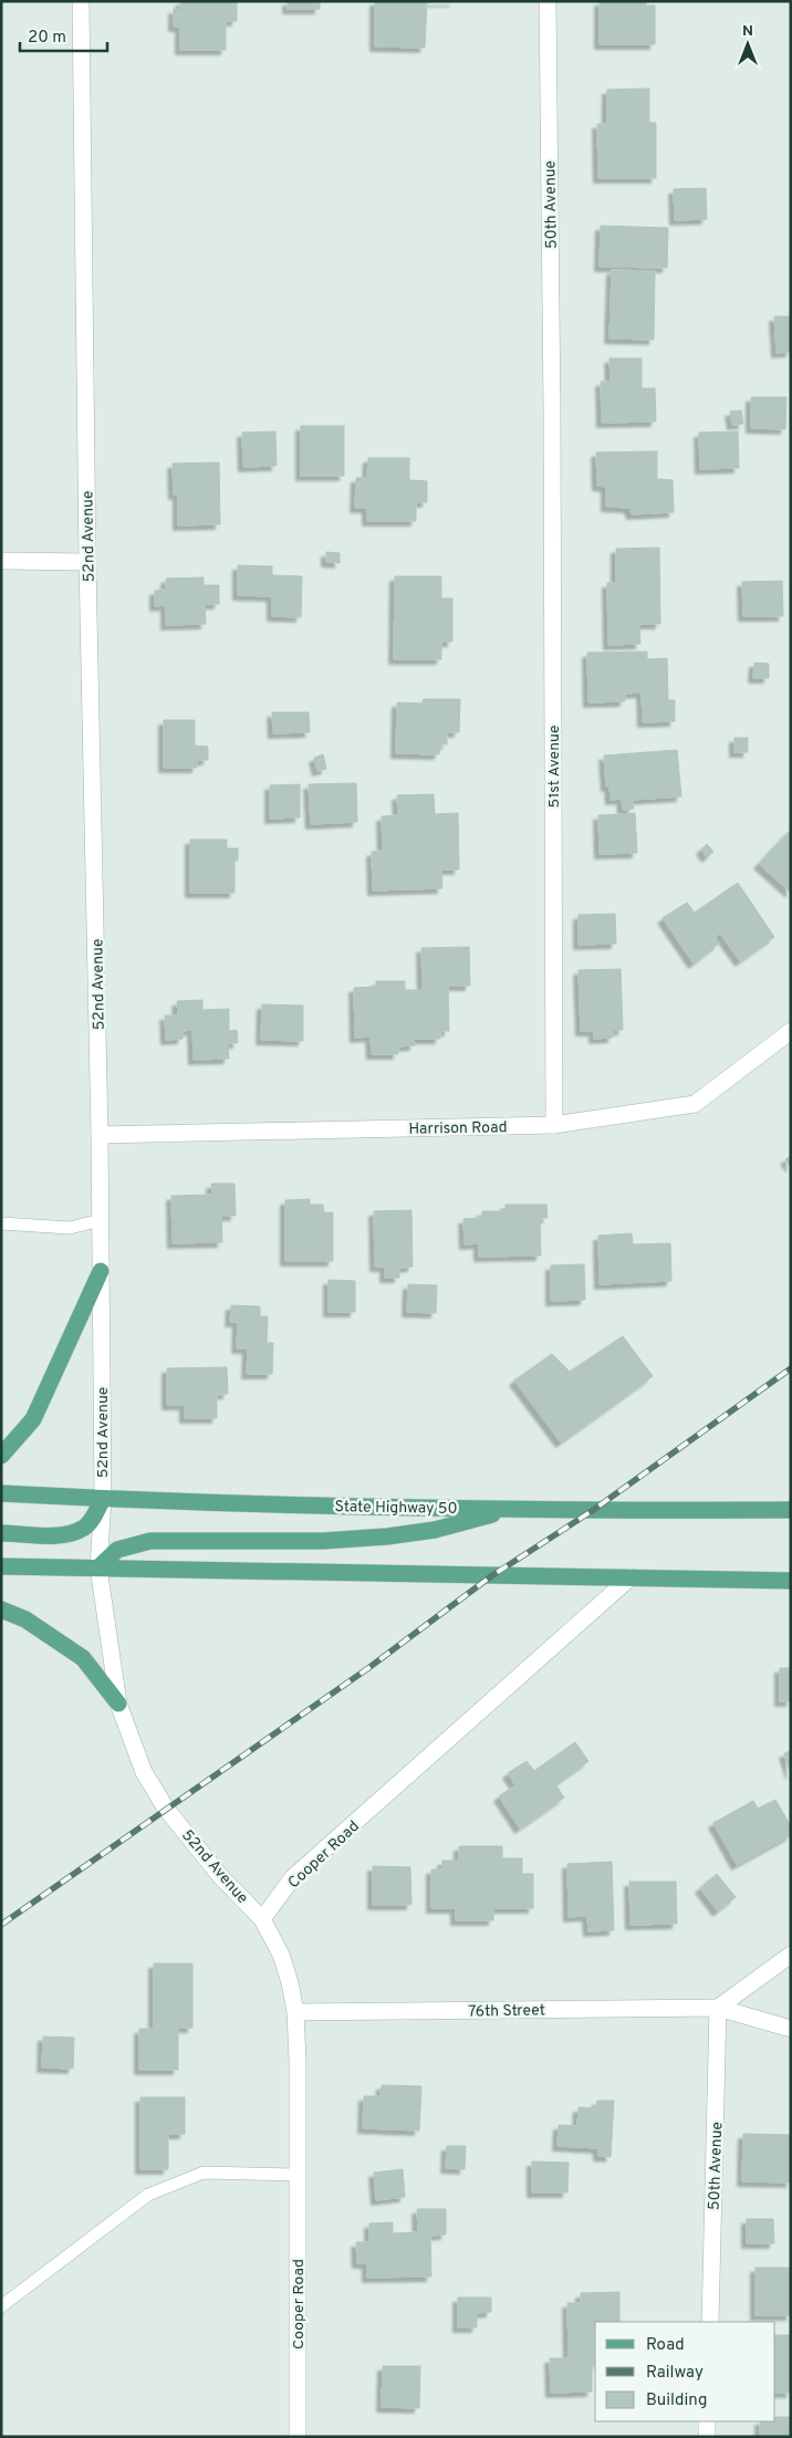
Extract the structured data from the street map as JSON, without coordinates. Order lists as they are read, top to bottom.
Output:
{
  "streets": {
    "main road": ["State Highway 50"],
    "street": [
      "50th Avenue",
      "52nd Avenue",
      "51st Avenue",
      "Harrison Road",
      "Cooper Road",
      "76th Street"
    ]
  },
  "crossings": [
    ["50th Avenue", "51st Avenue"],
    ["50th Avenue", "76th Street"],
    ["52nd Avenue", "Harrison Road"],
    ["52nd Avenue", "State Highway 50"],
    ["52nd Avenue", "Cooper Road"],
    ["51st Avenue", "Harrison Road"],
    ["Cooper Road", "76th Street"]
  ],
  "legend": ["Road", "Railway", "Building"],
  "scale_bar": "20 m",
  "north": "top"
}
